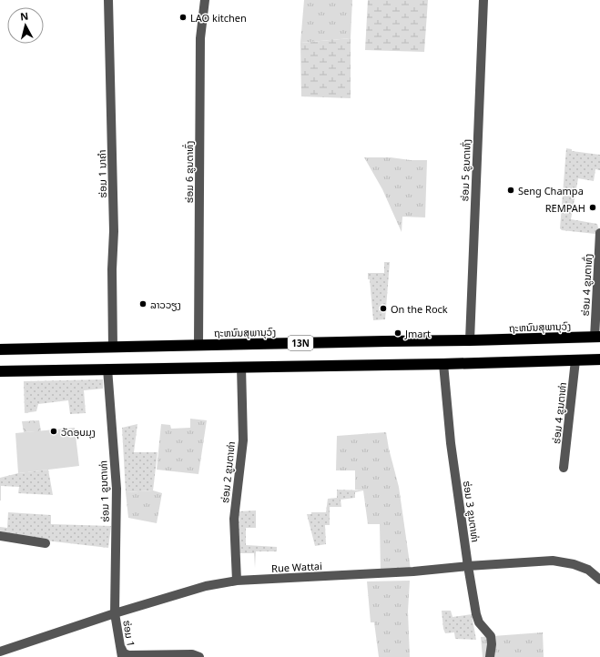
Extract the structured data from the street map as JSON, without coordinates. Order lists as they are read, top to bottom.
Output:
{
  "streets": {
    "highway": ["ຖະຫນົນສຸພານຸວົງ", "13N"],
    "street": [
      "ຮ່ອມ 5 ຂູນຕາທົ່ງ",
      "ຮ່ອມ 6 ຂູນຕາທົ່ງ",
      "ຮ່ອມ 1 ນາຄຳ",
      "ຮ່ອມ 4 ຂູນຕາທົ່ງ",
      "ຮ່ອມ 4 ຂູນຕາທ່າ",
      "ຮ່ອມ 2 ຂູນຕາທ່າ",
      "ຮ່ອມ 1 ຂູນຕາທ່າ",
      "ຮ່ອມ 3 ຂູນຕາທ່າ",
      "Rue Wattai",
      "ຮ່ອມ 1"
    ]
  },
  "crossings": [
    ["ຮ່ອມ 5 ຂູນຕາທົ່ງ", "ຖະຫນົນສຸພານຸວົງ"],
    ["ຮ່ອມ 6 ຂູນຕາທົ່ງ", "ຖະຫນົນສຸພານຸວົງ"],
    ["ຮ່ອມ 1 ນາຄຳ", "ຖະຫນົນສຸພານຸວົງ"],
    ["ຮ່ອມ 4 ຂູນຕາທົ່ງ", "ຖະຫນົນສຸພານຸວົງ"],
    ["ຮ່ອມ 2 ຂູນຕາທ່າ", "Rue Wattai"],
    ["ຮ່ອມ 1 ຂູນຕາທ່າ", "Rue Wattai"],
    ["ຮ່ອມ 1 ຂູນຕາທ່າ", "ຮ່ອມ 1"],
    ["ຮ່ອມ 3 ຂູນຕາທ່າ", "Rue Wattai"],
    ["Rue Wattai", "ຮ່ອມ 1"]
  ],
  "places": [
    "LAO kitchen",
    "Seng Champa",
    "REMPAH",
    "ລາວວຽງ",
    "On the Rock",
    "Jmart",
    "ວັດອຸບມຸງ"
  ],
  "north": "top"
}
